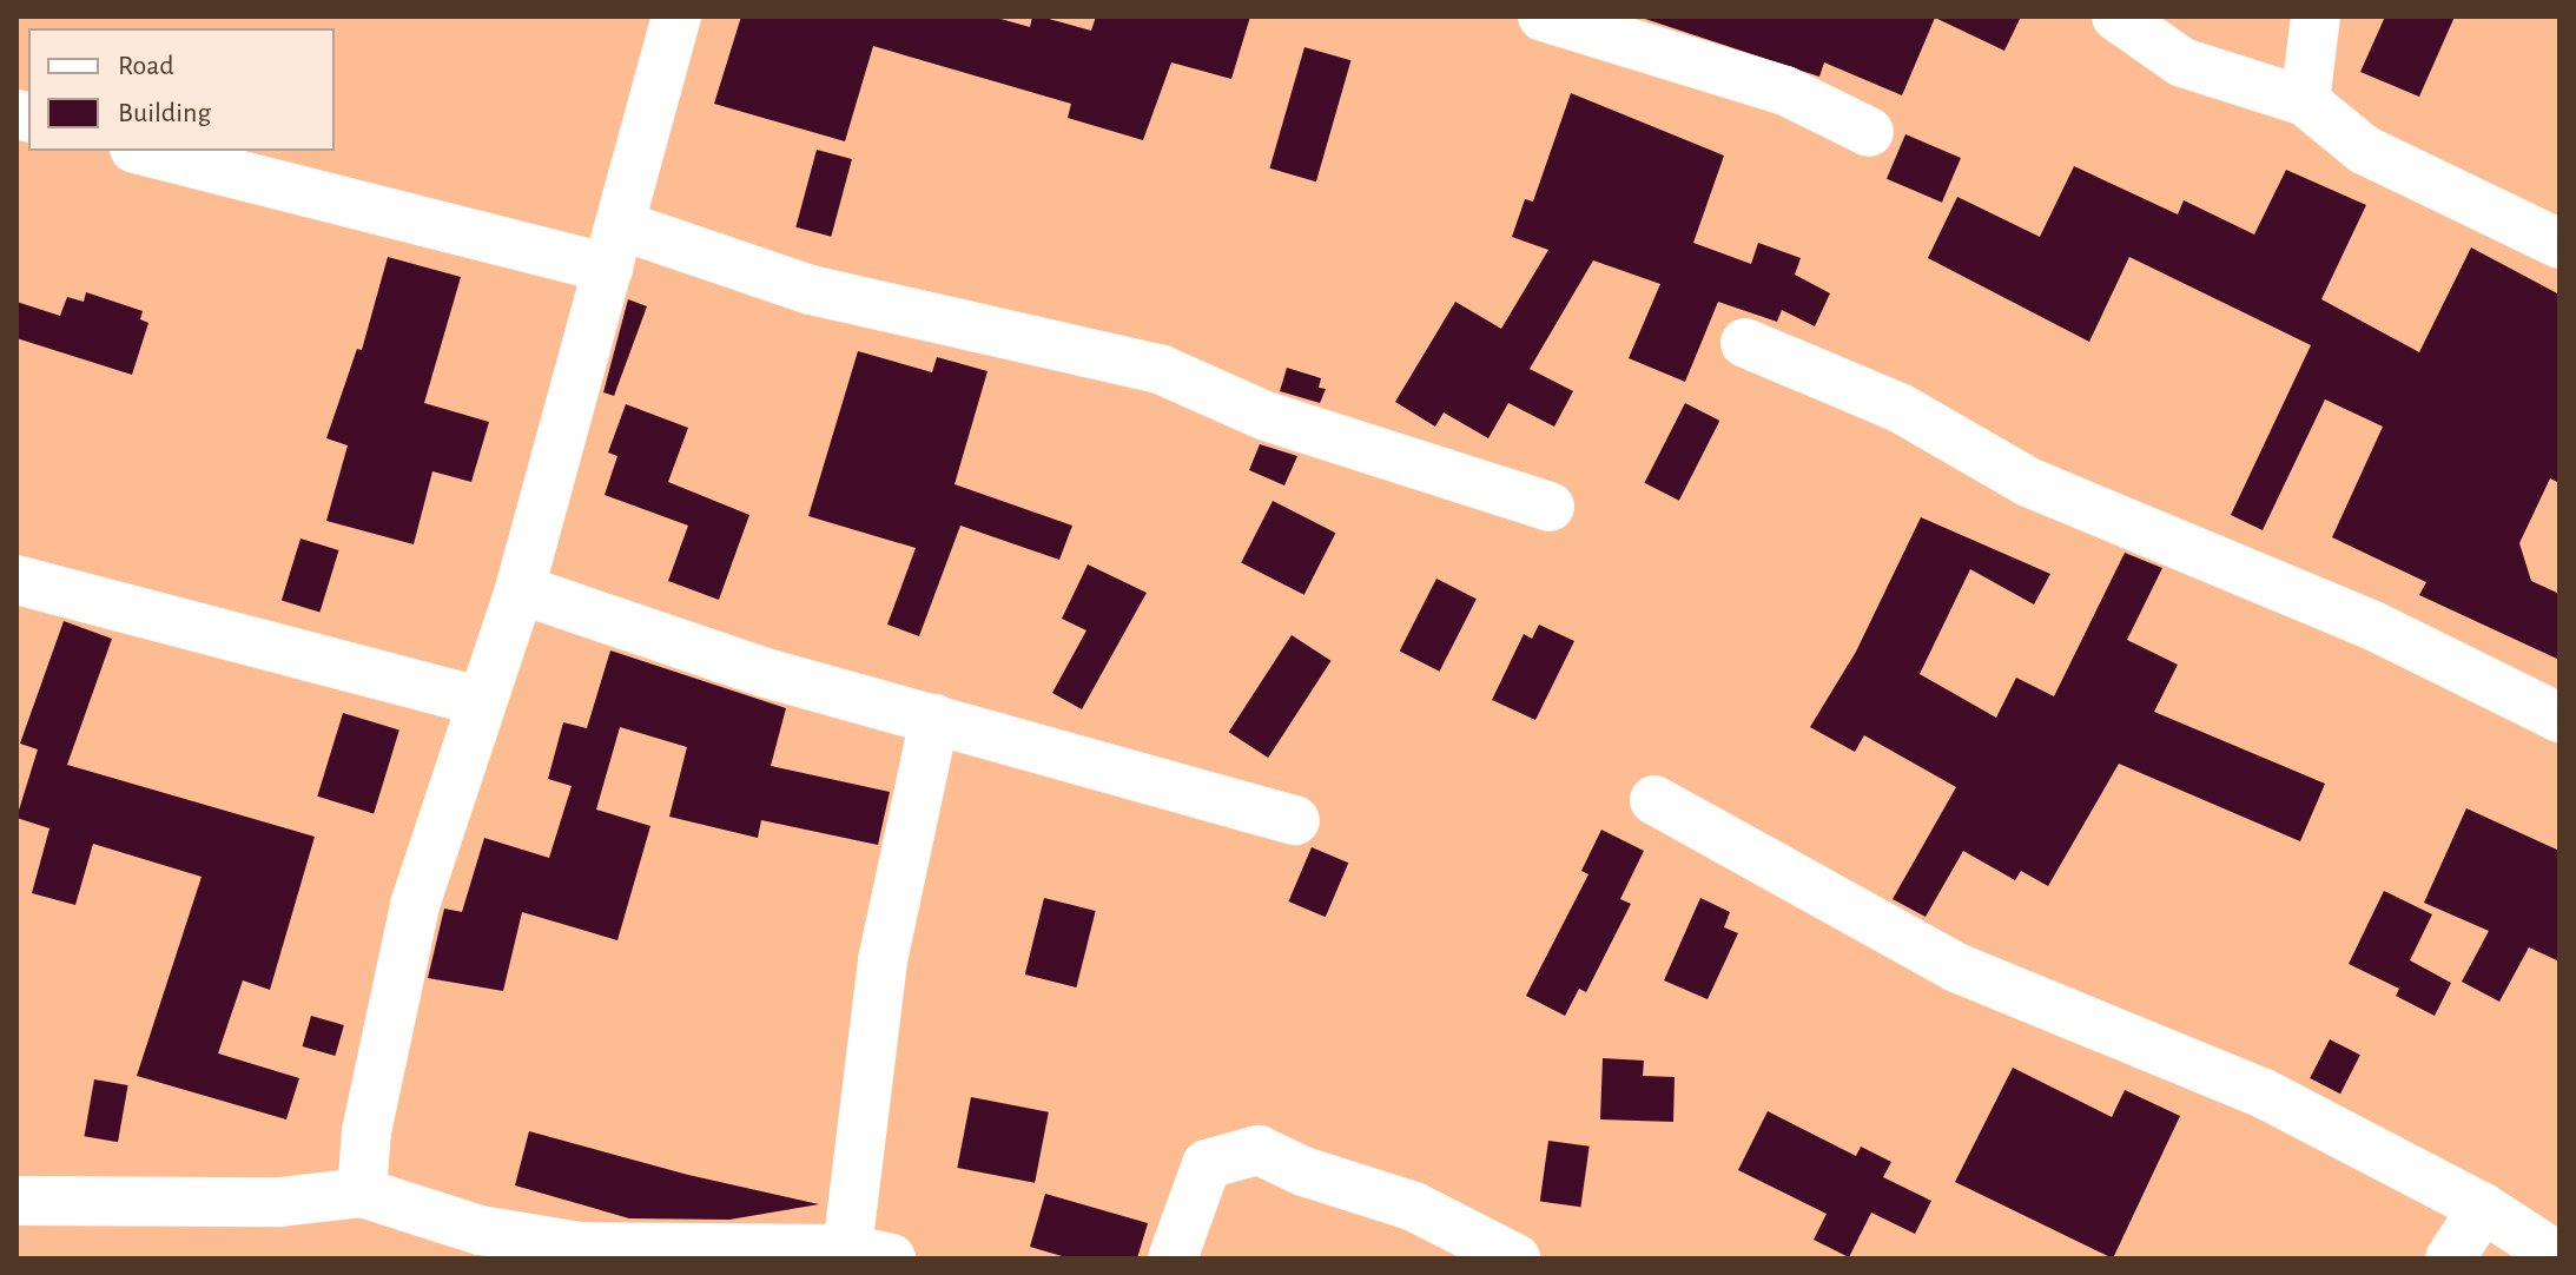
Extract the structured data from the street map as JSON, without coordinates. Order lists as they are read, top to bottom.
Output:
{
  "legend": ["Road", "Building"]
}
